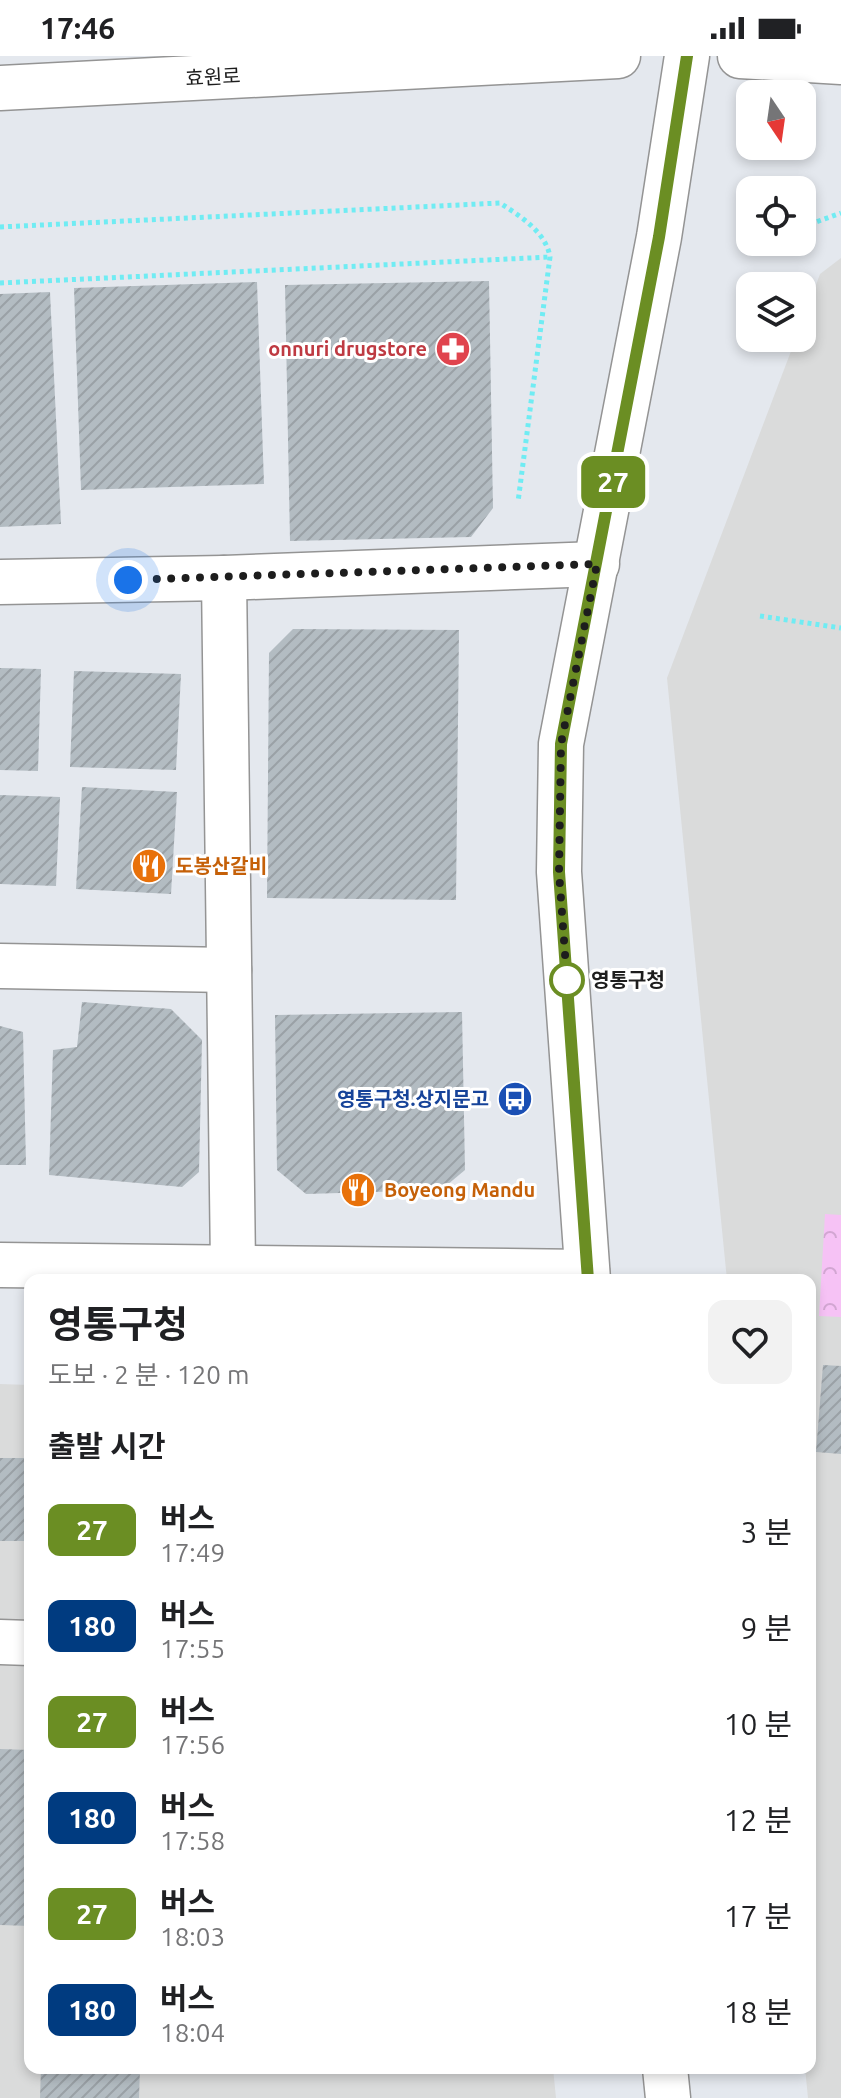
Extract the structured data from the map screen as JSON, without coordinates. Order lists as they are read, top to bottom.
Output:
{
  "streets": {
    "street": ["효원로"]
  },
  "places": {
    "pharmacy": ["onnuri drugstore"],
    "restaurant": ["도봉산갈비", "Boyeong Mandu"],
    "other": ["영통구청"],
    "bus stop": ["영통구청.상지문고"]
  },
  "lines": ["bus line 27"],
  "north": "bottom",
  "page": {
    "status": "17:46",
    "on_map": "27",
    "heading": [
      ["영통구청", "도보 · 2 분 · 120 m"],
      "출발 시간"
    ],
    "list": [
      {
        "mark": "27",
        "name": "버스",
        "note": "17:49",
        "value": "3 분"
      },
      {
        "mark": "180",
        "name": "버스",
        "note": "17:55",
        "value": "9 분"
      },
      {
        "mark": "27",
        "name": "버스",
        "note": "17:56",
        "value": "10 분"
      },
      {
        "mark": "180",
        "name": "버스",
        "note": "17:58",
        "value": "12 분"
      },
      {
        "mark": "27",
        "name": "버스",
        "note": "18:03",
        "value": "17 분"
      },
      {
        "mark": "180",
        "name": "버스",
        "note": "18:04",
        "value": "18 분"
      }
    ]
  }
}
